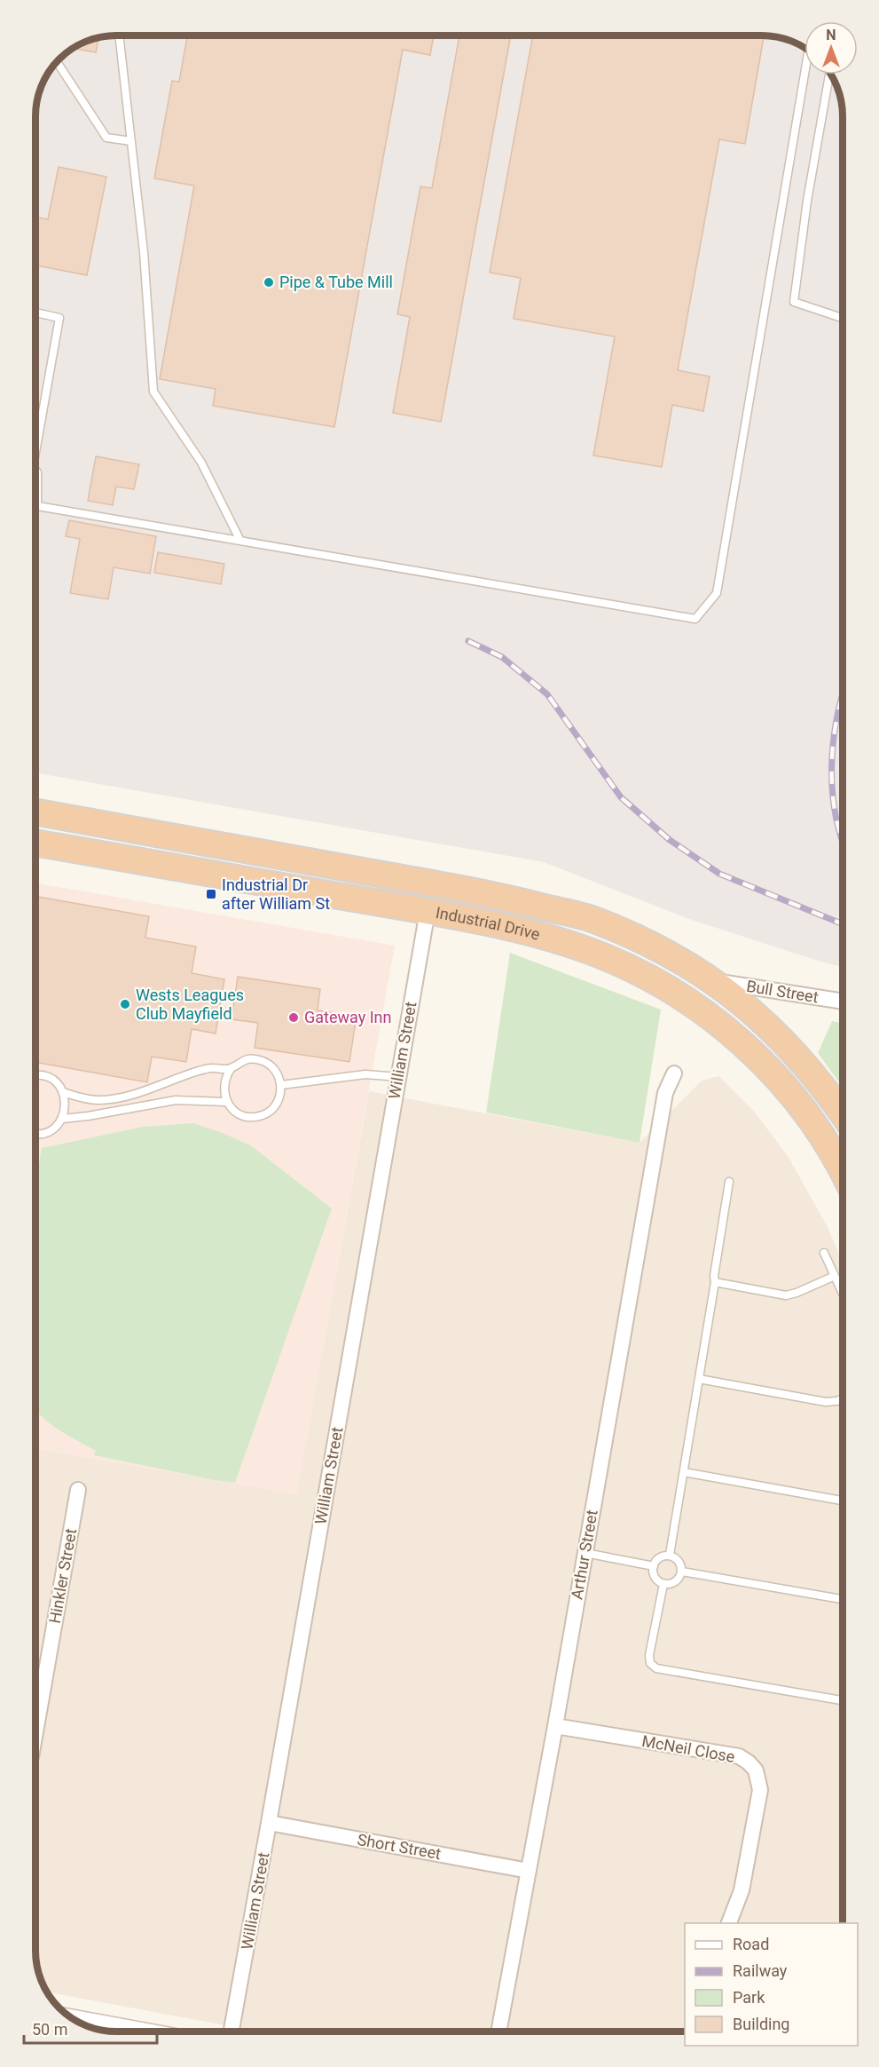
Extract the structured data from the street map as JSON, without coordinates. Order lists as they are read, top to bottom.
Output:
{
  "streets": {
    "highway": ["Industrial Drive"],
    "street": [
      "Bull Street",
      "William Street",
      "Arthur Street",
      "Hinkler Street",
      "McNeil Close",
      "Short Street"
    ]
  },
  "crossings": [
    ["Industrial Drive", "Bull Street"],
    ["Industrial Drive", "William Street"],
    ["William Street", "Short Street"],
    ["Arthur Street", "McNeil Close"],
    ["Arthur Street", "Short Street"]
  ],
  "places": {
    "other": ["Pipe & Tube Mill", "Wests Leagues Club Mayfield", "Gateway Inn"],
    "transit": ["Industrial Dr after William St"]
  },
  "legend": [
    "Road",
    "Railway",
    "Park",
    "Building"
  ],
  "scale_bar": "50 m",
  "north": "top"
}
